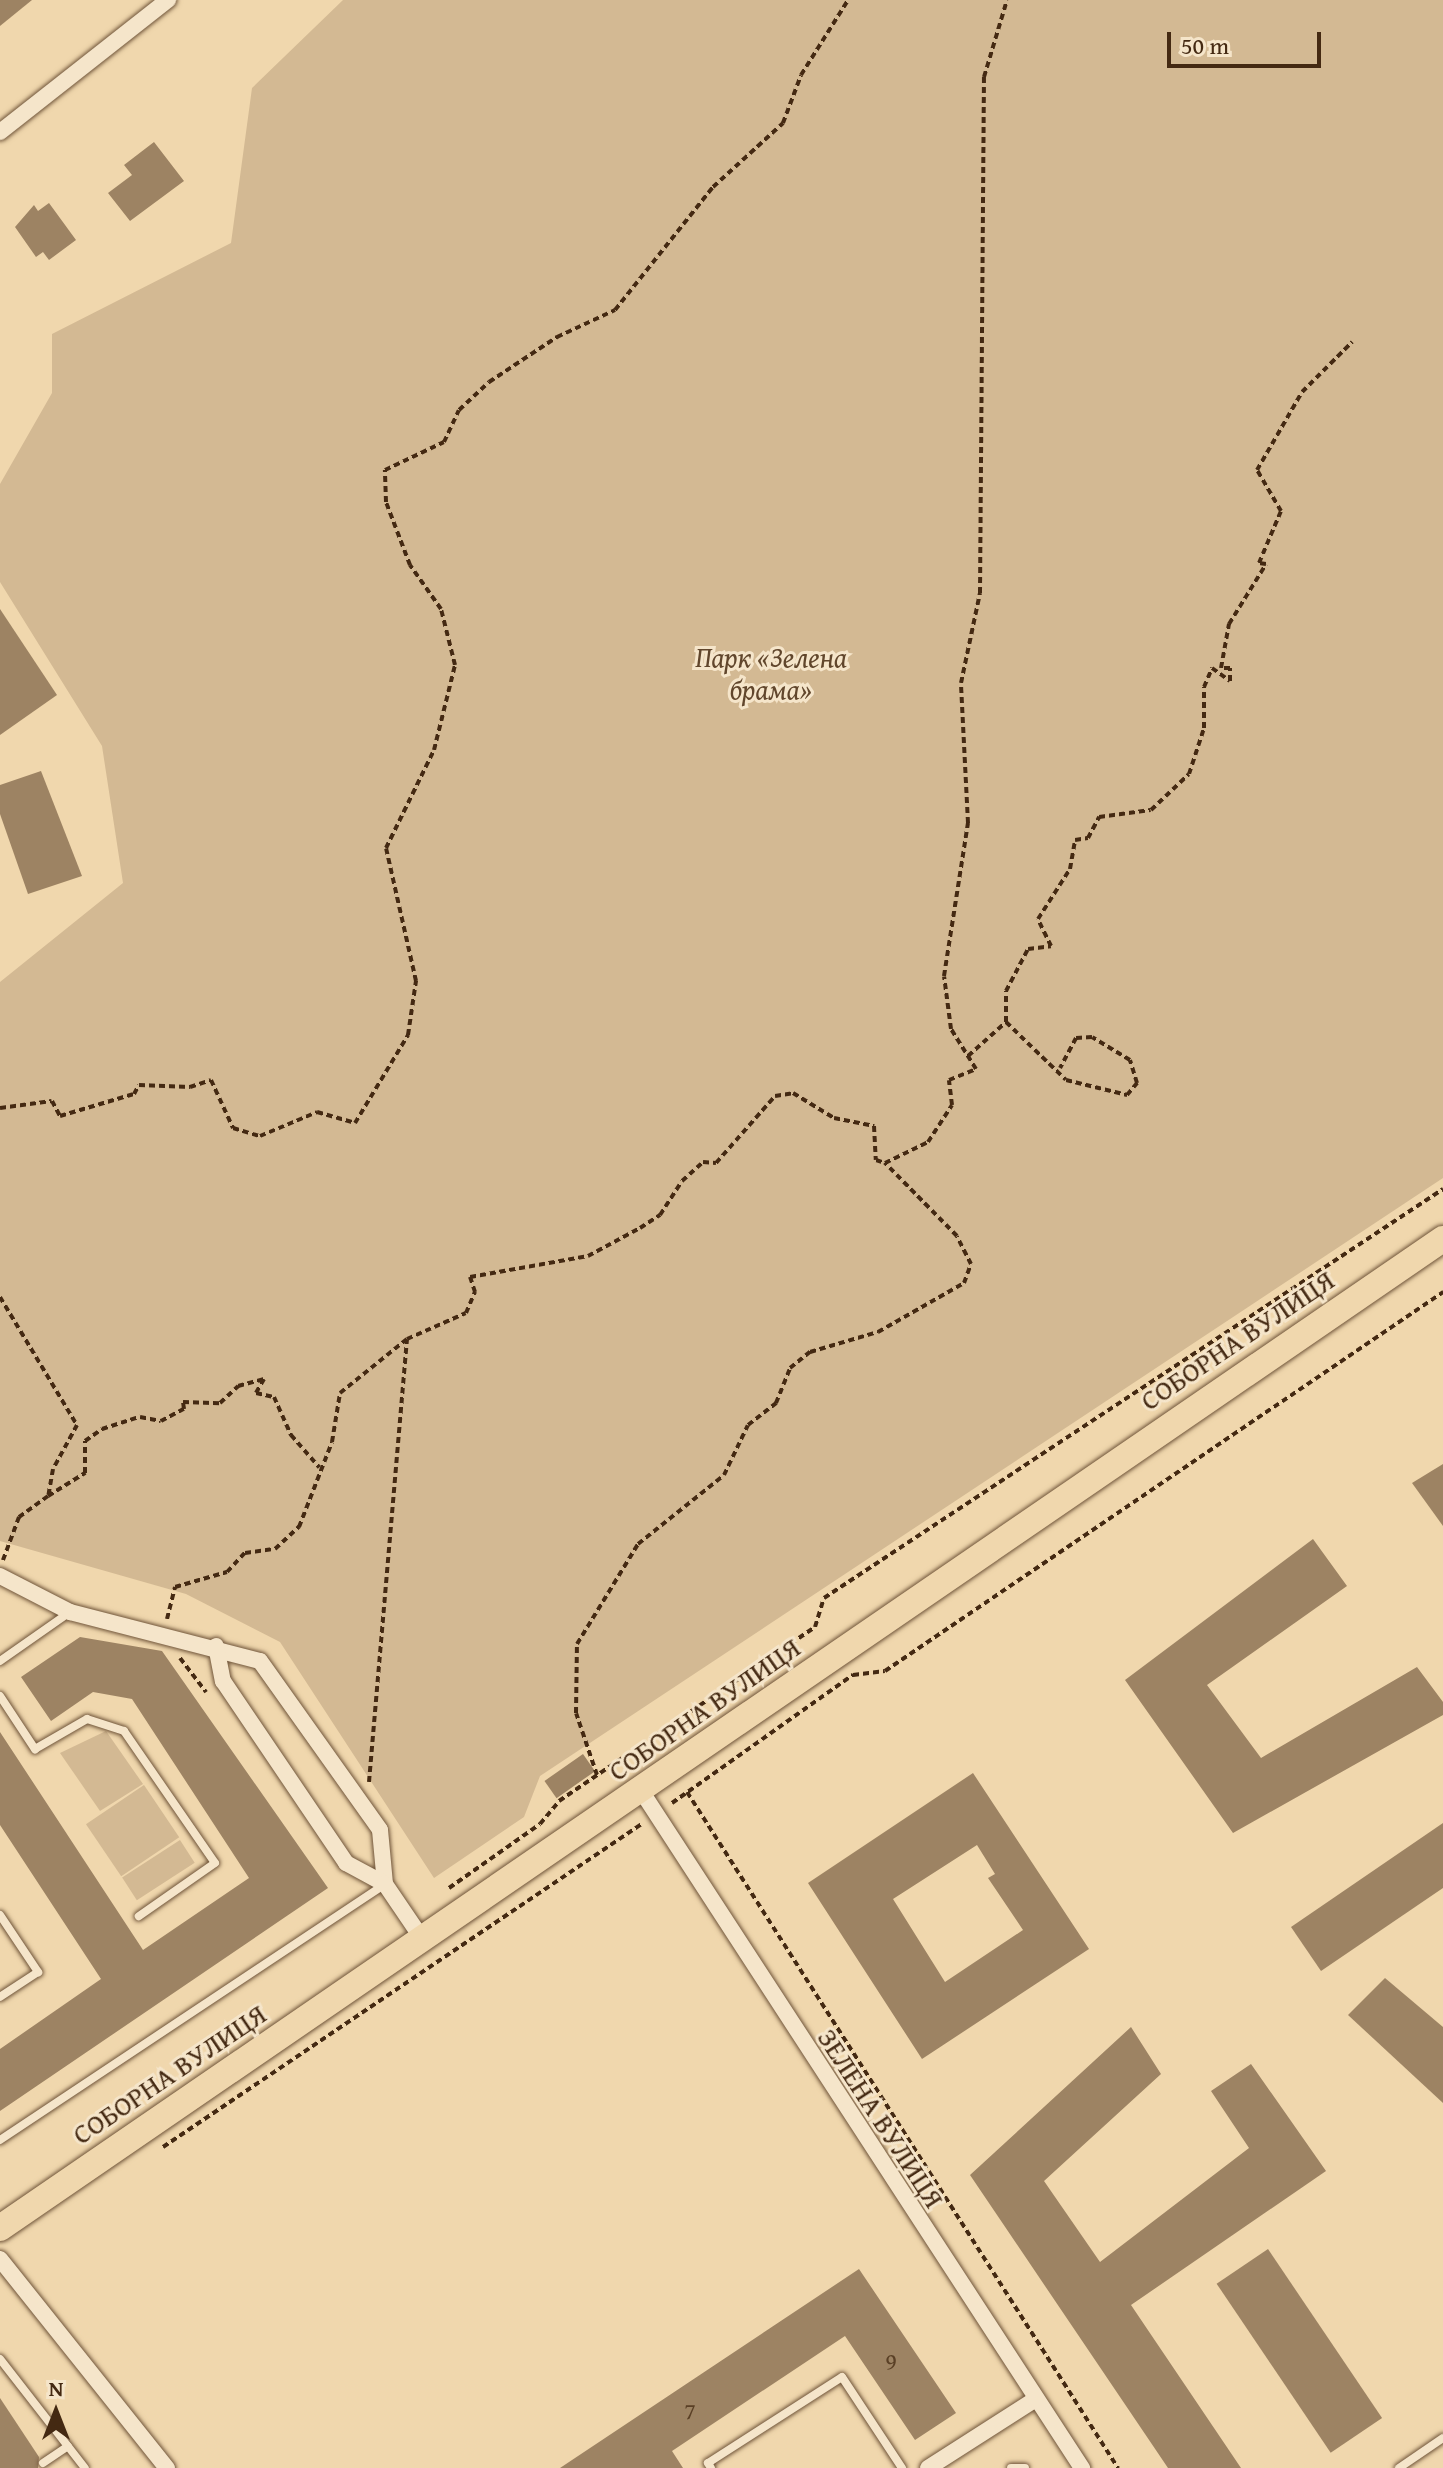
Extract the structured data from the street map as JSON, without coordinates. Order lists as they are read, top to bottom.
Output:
{
  "streets": {
    "main road": ["СОБОРНА ВУЛИЦЯ"],
    "street": ["ЗЕЛЕНА ВУЛИЦЯ"]
  },
  "crossings": [
    ["СОБОРНА ВУЛИЦЯ", "ЗЕЛЕНА ВУЛИЦЯ"]
  ],
  "parks": ["Парк «Зелена брама»"],
  "house_numbers": ["9", "7"],
  "scale_bar": "50 m",
  "north": "top"
}
